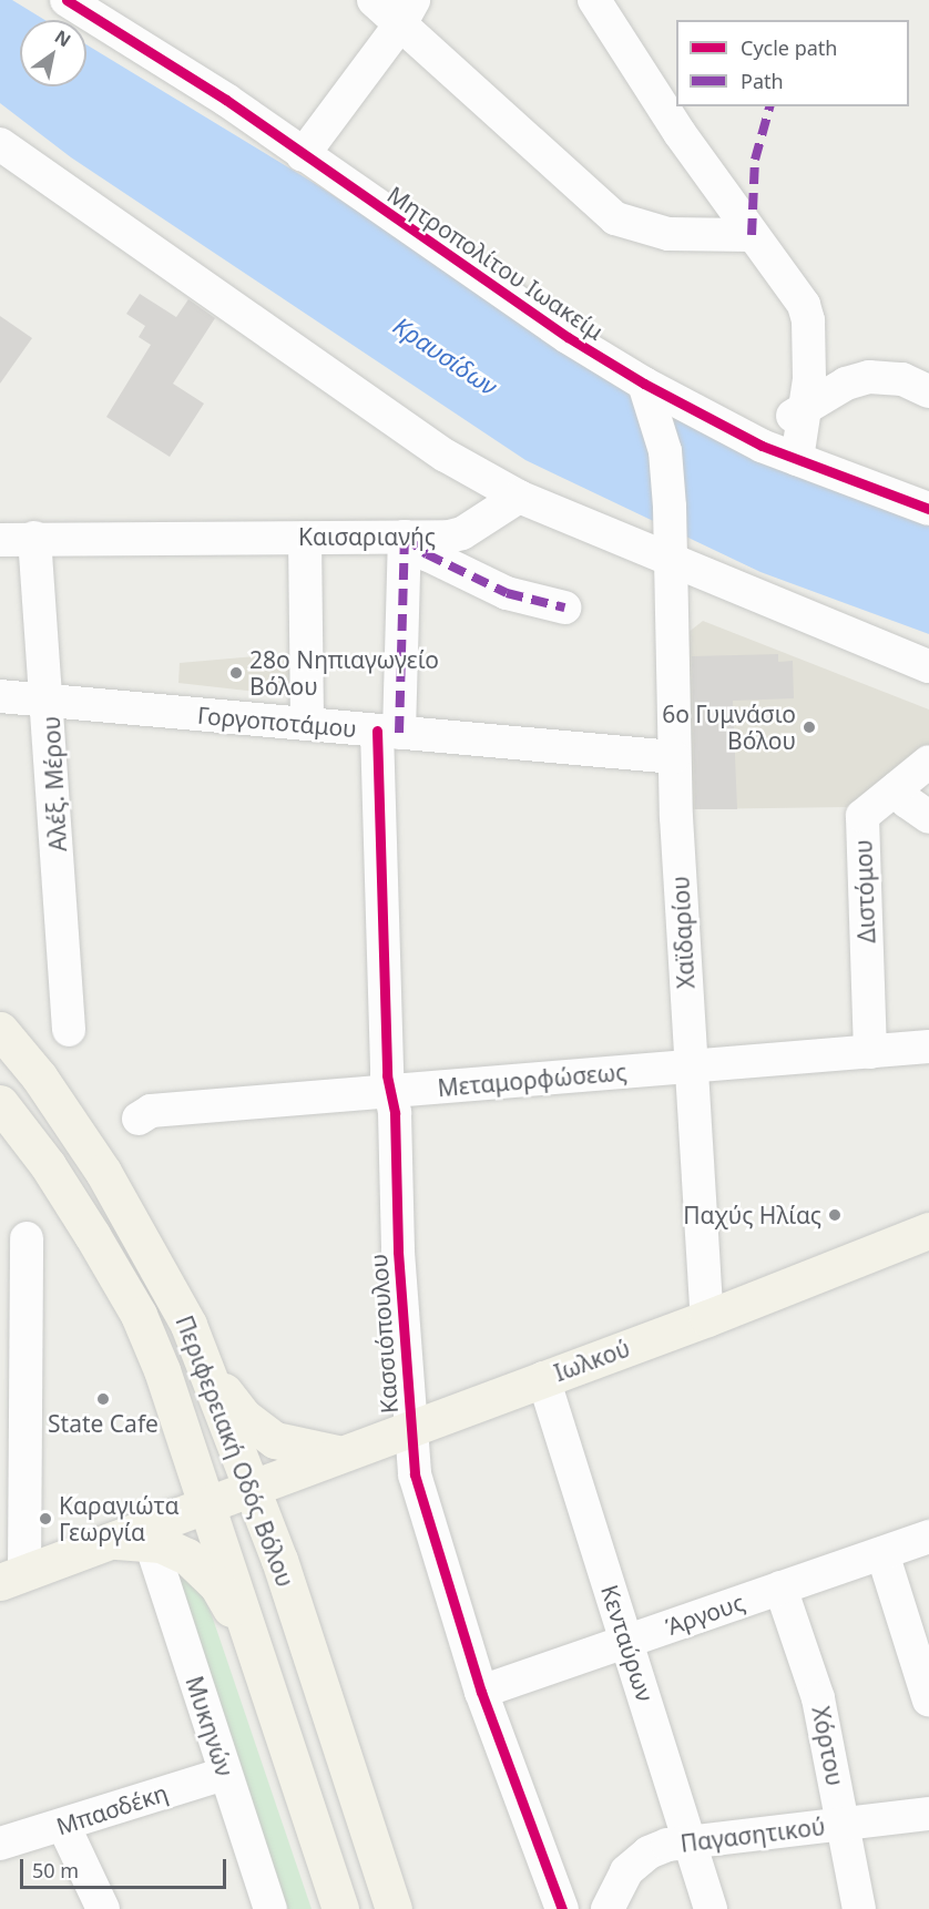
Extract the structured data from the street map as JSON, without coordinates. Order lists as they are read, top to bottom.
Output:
{
  "streets": {
    "main road": ["Ιωλκού", "Περιφερειακή Οδός Βόλου"],
    "street": [
      "Μητροπολίτου Ιωακείμ",
      "Καισαριανής",
      "Γοργοποτάμου",
      "Αλέξ. Μέρου",
      "Διστόμου",
      "Χαϊδαρίου",
      "Μεταμορφώσεως",
      "Κασσιόπουλου",
      "Άργους",
      "Κενταύρων",
      "Μυκηνών",
      "Χόρτου",
      "Μπασδέκη",
      "Παγασητικού"
    ]
  },
  "crossings": [
    ["Μητροπολίτου Ιωακείμ", "Χαϊδαρίου"],
    ["Καισαριανής", "Αλέξ. Μέρου"],
    ["Καισαριανής", "Κασσιόπουλου"],
    ["Γοργοποτάμου", "Αλέξ. Μέρου"],
    ["Γοργοποτάμου", "Χαϊδαρίου"],
    ["Γοργοποτάμου", "Κασσιόπουλου"],
    ["Διστόμου", "Μεταμορφώσεως"],
    ["Χαϊδαρίου", "Μεταμορφώσεως"],
    ["Χαϊδαρίου", "Ιωλκού"],
    ["Μεταμορφώσεως", "Κασσιόπουλου"],
    ["Κασσιόπουλου", "Ιωλκού"],
    ["Κασσιόπουλου", "Άργους"],
    ["Ιωλκού", "Περιφερειακή Οδός Βόλου"],
    ["Ιωλκού", "Κενταύρων"],
    ["Άργους", "Κενταύρων"],
    ["Άργους", "Χόρτου"],
    ["Κενταύρων", "Παγασητικού"],
    ["Μυκηνών", "Μπασδέκη"],
    ["Χόρτου", "Παγασητικού"]
  ],
  "water": ["Κραυσίδων"],
  "places": [
    "28ο Νηπιαγωγείο Βόλου",
    "6ο Γυμνάσιο Βόλου",
    "Παχύς Ηλίας",
    "State Cafe",
    "Καραγιώτα Γεωργία"
  ],
  "legend": ["Cycle path", "Path"],
  "scale_bar": "50 m",
  "north": "top right"
}
